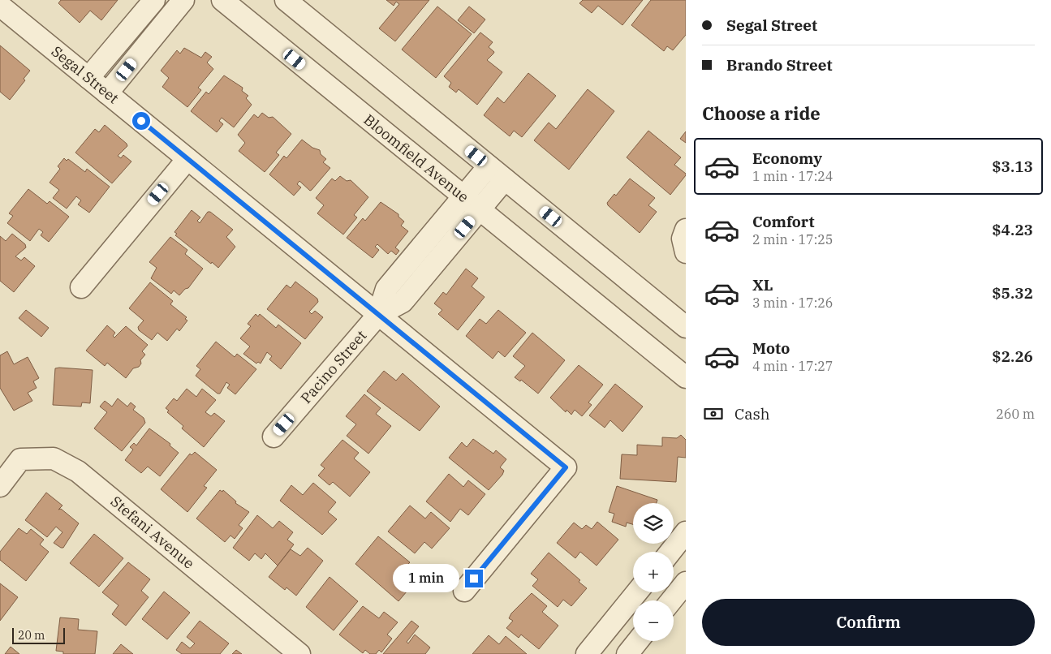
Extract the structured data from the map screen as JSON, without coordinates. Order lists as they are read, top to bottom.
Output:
{
  "streets": {
    "street": [
      "Segal Street",
      "Bloomfield Avenue",
      "Pacino Street",
      "Stefani Avenue"
    ]
  },
  "crossings": [
    ["Segal Street", "Pacino Street"],
    ["Bloomfield Avenue", "Pacino Street"]
  ],
  "scale_bar": "20 m",
  "page": {
    "banner": ["Segal Street", "Brando Street"],
    "heading": "Choose a ride",
    "list": [
      {
        "name": "Economy",
        "note": "1 min · 17:24",
        "value": "$3.13"
      },
      {
        "name": "Comfort",
        "note": "2 min · 17:25",
        "value": "$4.23"
      },
      {
        "name": "XL",
        "note": "3 min · 17:26",
        "value": "$5.32"
      },
      {
        "name": "Moto",
        "note": "4 min · 17:27",
        "value": "$2.26"
      }
    ],
    "pay": ["Cash", "260 m"],
    "map_buttons": ["+", "−"],
    "bubble": "1 min",
    "buttons": "Confirm",
    "scale": "20 m"
  }
}
